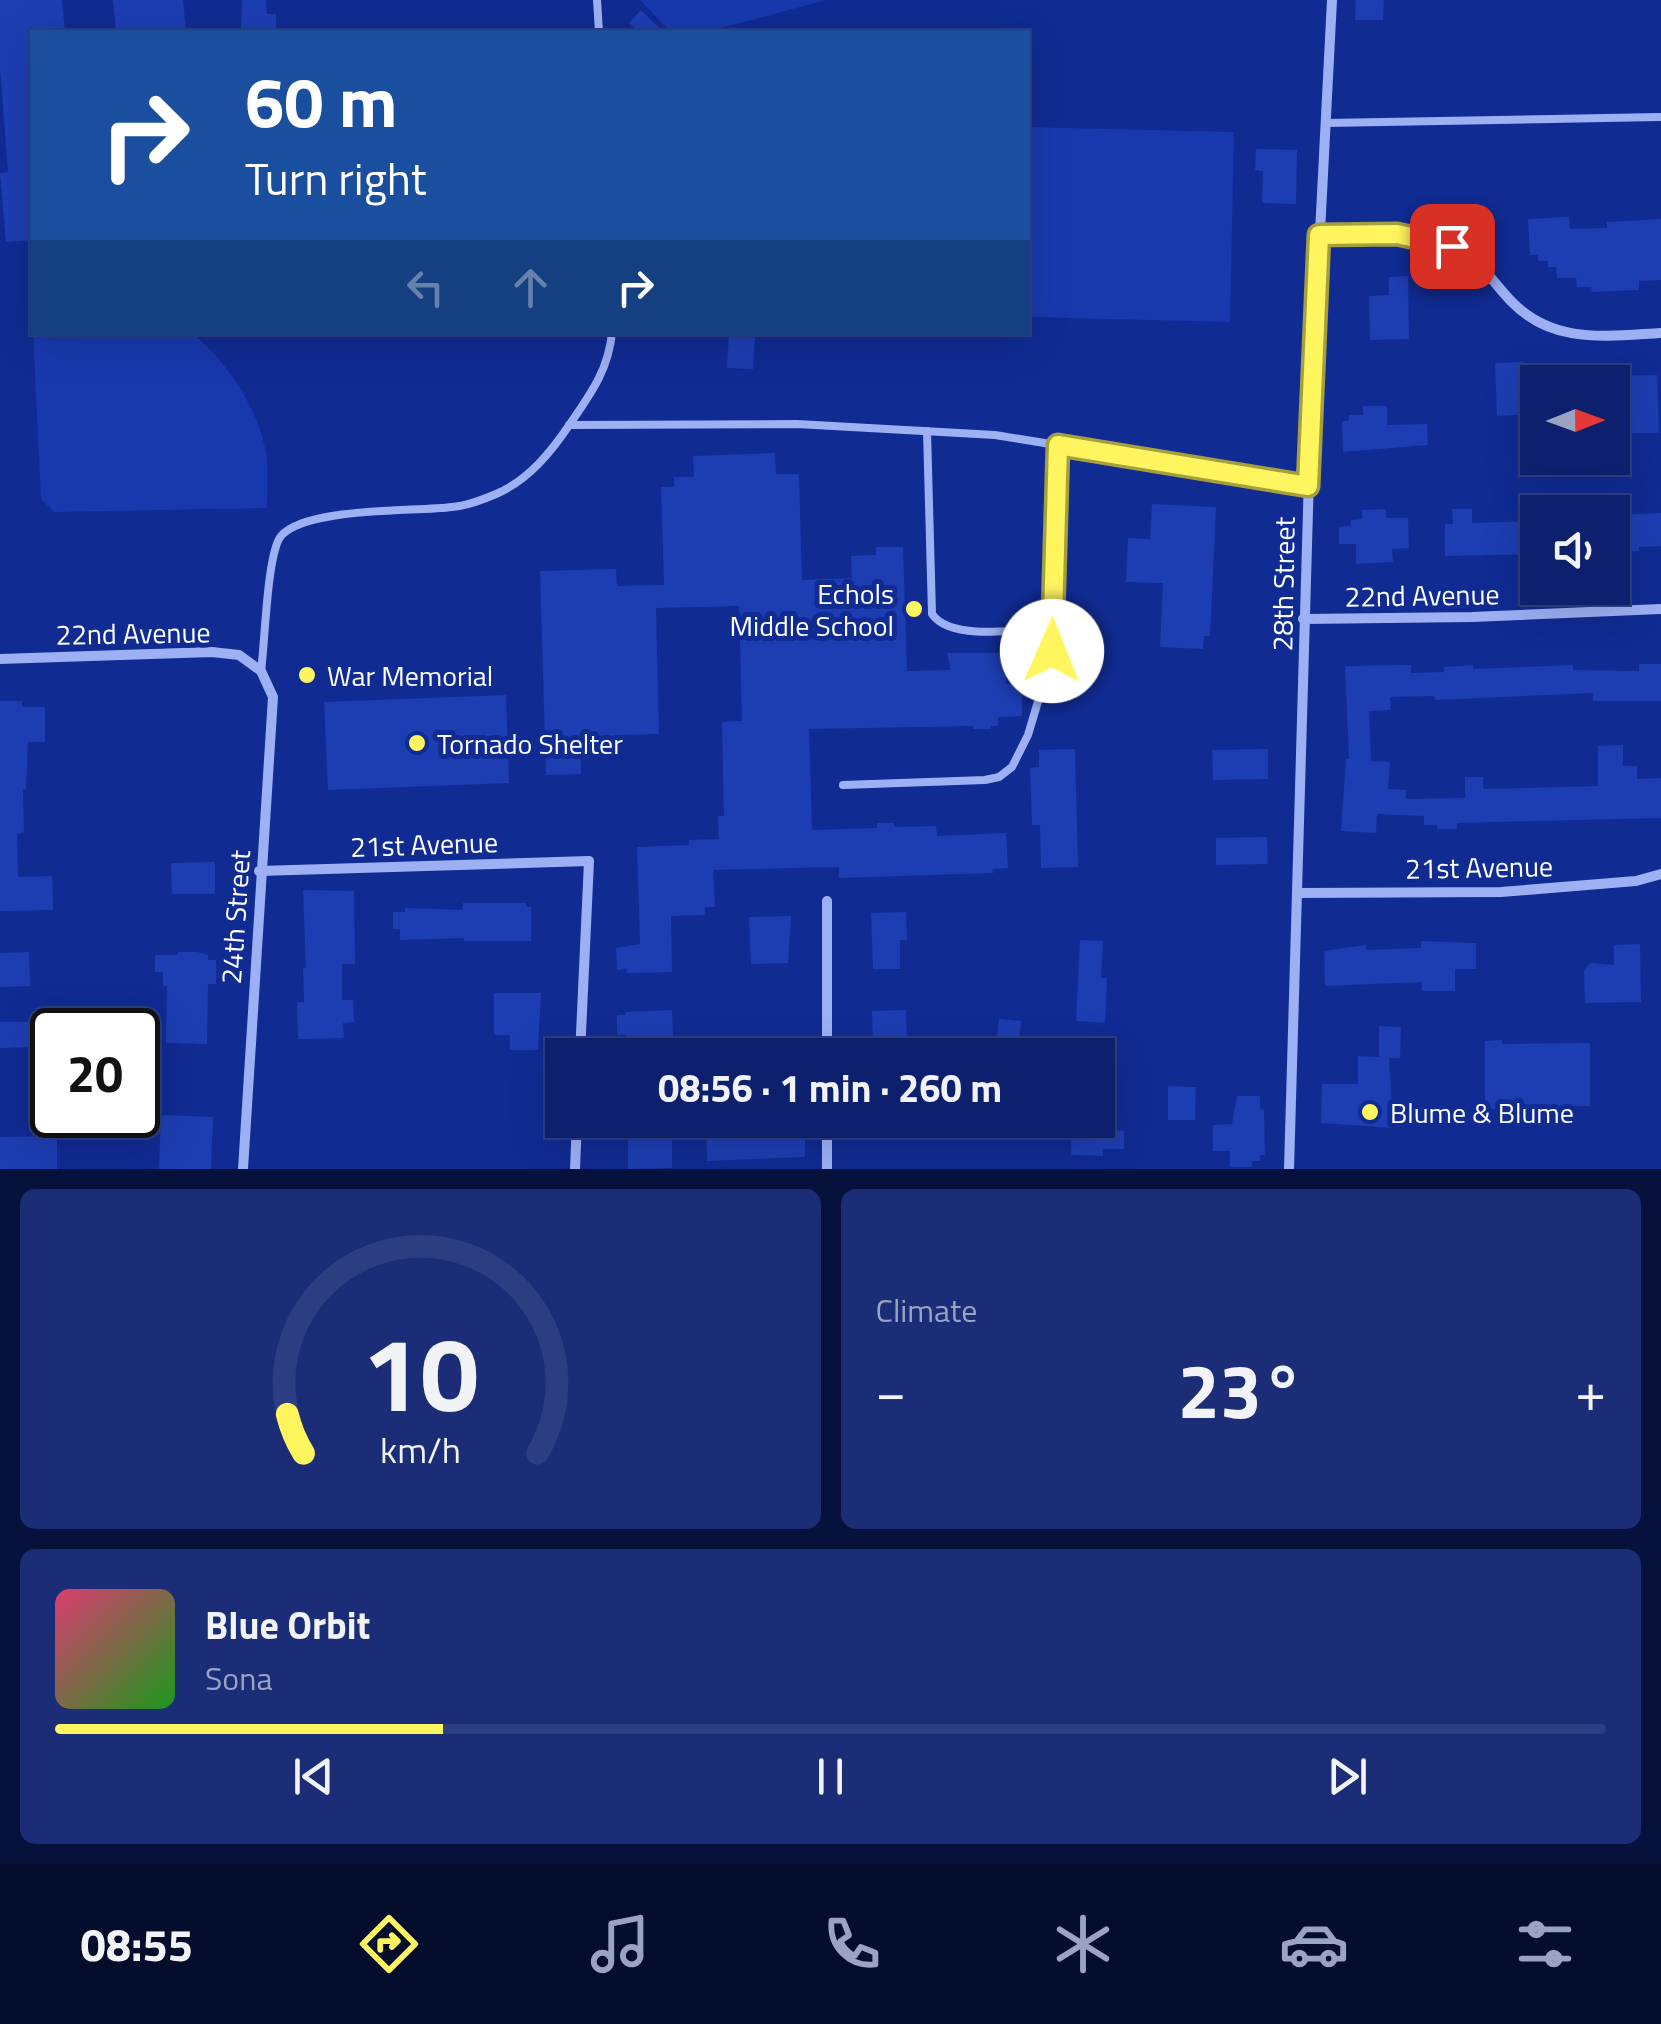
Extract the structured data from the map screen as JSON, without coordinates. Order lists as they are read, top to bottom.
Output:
{
  "streets": {
    "street": [
      "28th Street",
      "22nd Avenue",
      "21st Avenue",
      "24th Street"
    ]
  },
  "crossings": [
    ["28th Street", "22nd Avenue"],
    ["28th Street", "21st Avenue"],
    ["22nd Avenue", "24th Street"],
    ["21st Avenue", "24th Street"]
  ],
  "places": [
    "Echols Middle School",
    "War Memorial",
    "Tornado Shelter",
    "Blume & Blume"
  ],
  "north": "right",
  "page": {
    "turn": ["60 m", "Turn right"],
    "limit": "20",
    "trip": "08:56 · 1 min · 260 m",
    "tile": "Climate",
    "heat": ["−", "23°", "+"],
    "song": ["Blue Orbit", "Sona"],
    "tabs": "08:55",
    "gauge": ["10", "km/h"]
  }
}
